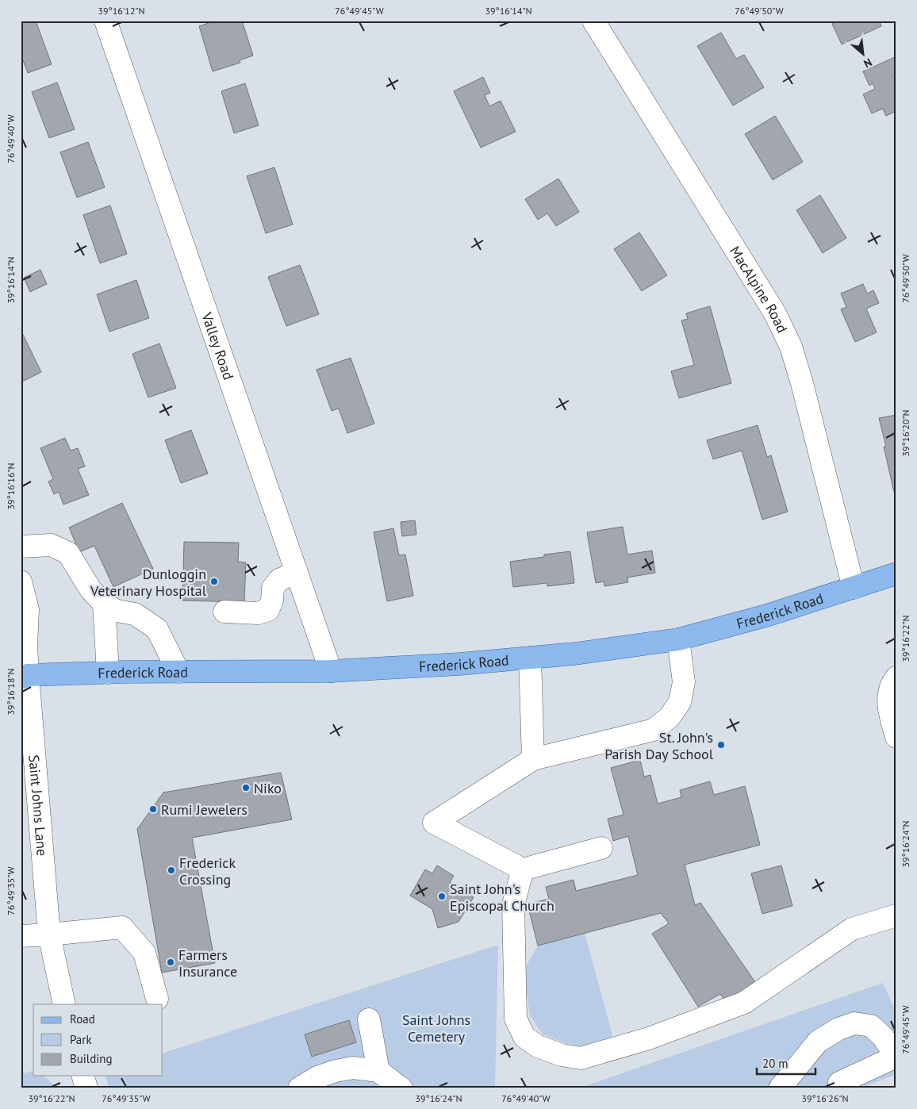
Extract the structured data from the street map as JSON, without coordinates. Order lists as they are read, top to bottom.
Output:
{
  "streets": {
    "main road": ["Frederick Road"],
    "street": ["MacAlpine Road", "Valley Road", "Saint Johns Lane"]
  },
  "crossings": [
    ["MacAlpine Road", "Frederick Road"],
    ["Valley Road", "Frederick Road"],
    ["Frederick Road", "Saint Johns Lane"]
  ],
  "parks": ["Saint Johns Cemetery"],
  "places": [
    "Dunloggin Veterinary Hospital",
    "St. John's Parish Day School",
    "Niko",
    "Rumi Jewelers",
    "Frederick Crossing",
    "Saint John's Episcopal Church",
    "Farmers Insurance"
  ],
  "legend": ["Road", "Park", "Building"],
  "scale_bar": "20 m",
  "north": "bottom right",
  "coordinates": [
    "39°16'12\"N",
    "76°49'45\"W",
    "39°16'14\"N",
    "76°49'50\"W",
    "76°49'40\"W",
    "39°16'20\"N",
    "39°16'16\"N",
    "39°16'22\"N",
    "39°16'18\"N",
    "39°16'24\"N",
    "76°49'35\"W",
    "39°16'26\"N"
  ]
}
